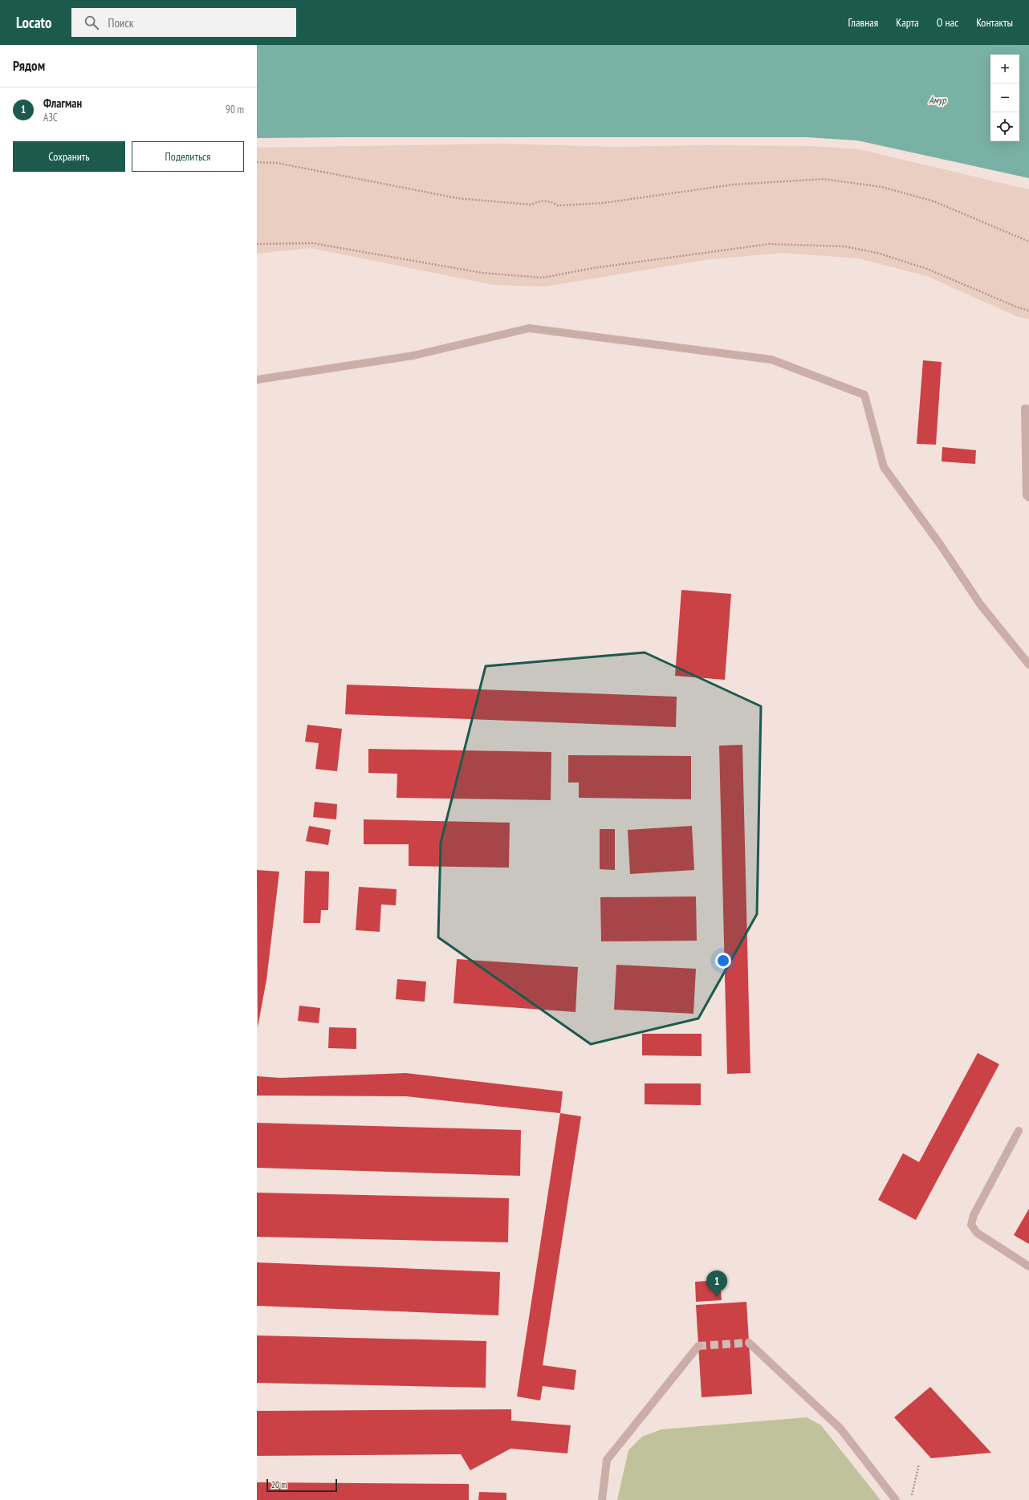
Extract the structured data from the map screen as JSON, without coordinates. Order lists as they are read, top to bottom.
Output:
{
  "water": ["Амур"],
  "scale_bar": "20 m",
  "page": {
    "header": "Locato",
    "search": "Поиск",
    "nav": [
      "Главная",
      "Карта",
      "О нас",
      "Контакты"
    ],
    "heading": "Рядом",
    "map_buttons": ["+", "−"],
    "list": [
      {
        "mark": "1",
        "name": "Флагман",
        "note": "АЗС",
        "value": "90 m"
      }
    ],
    "buttons": ["Сохранить", "Поделиться"],
    "pins": "1",
    "scale": "20 m"
  }
}
